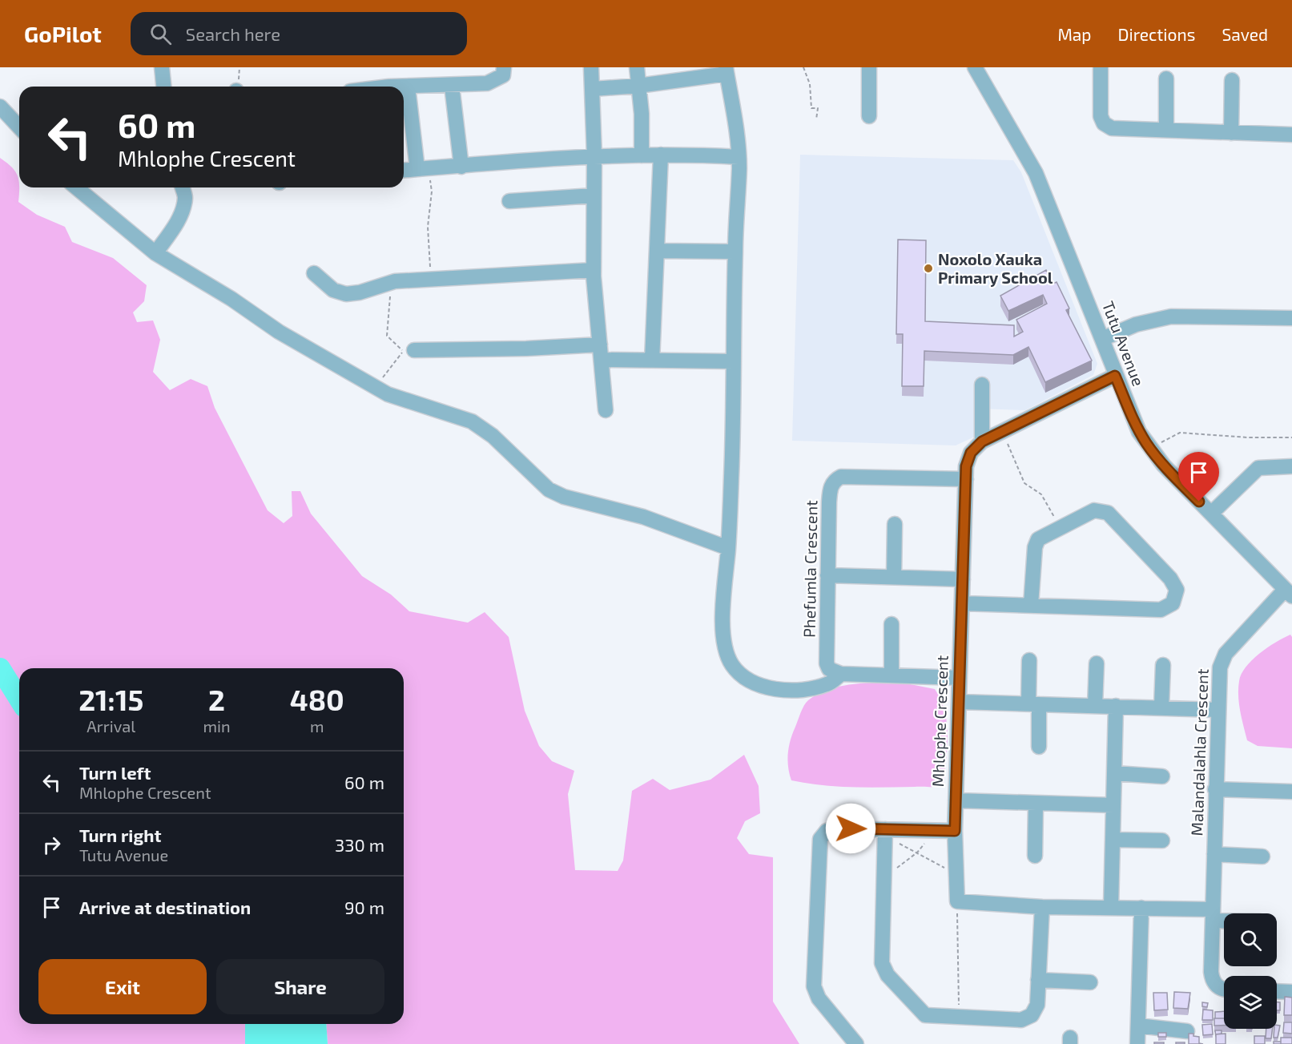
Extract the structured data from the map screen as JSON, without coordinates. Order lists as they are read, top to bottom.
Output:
{
  "streets": {
    "street": [
      "Tutu Avenue",
      "Phefumla Crescent",
      "Mhlophe Crescent",
      "Malandalahla Crescent"
    ]
  },
  "crossings": [
    ["Tutu Avenue", "Mhlophe Crescent"],
    ["Tutu Avenue", "Malandalahla Crescent"],
    ["Phefumla Crescent", "Mhlophe Crescent"]
  ],
  "places": ["Noxolo Xauka Primary School"],
  "page": {
    "header": "GoPilot",
    "search": "Search here",
    "nav": ["Map", "Directions", "Saved"],
    "turn": ["60 m", "Mhlophe Crescent"],
    "eta": [
      "21:15",
      "Arrival",
      "2",
      "min",
      "480",
      "m"
    ],
    "list": [
      {
        "name": "Turn left",
        "note": "Mhlophe Crescent",
        "value": "60 m"
      },
      {
        "name": "Turn right",
        "note": "Tutu Avenue",
        "value": "330 m"
      },
      {
        "name": "Arrive at destination",
        "value": "90 m"
      }
    ],
    "buttons": ["Exit", "Share"]
  }
}
